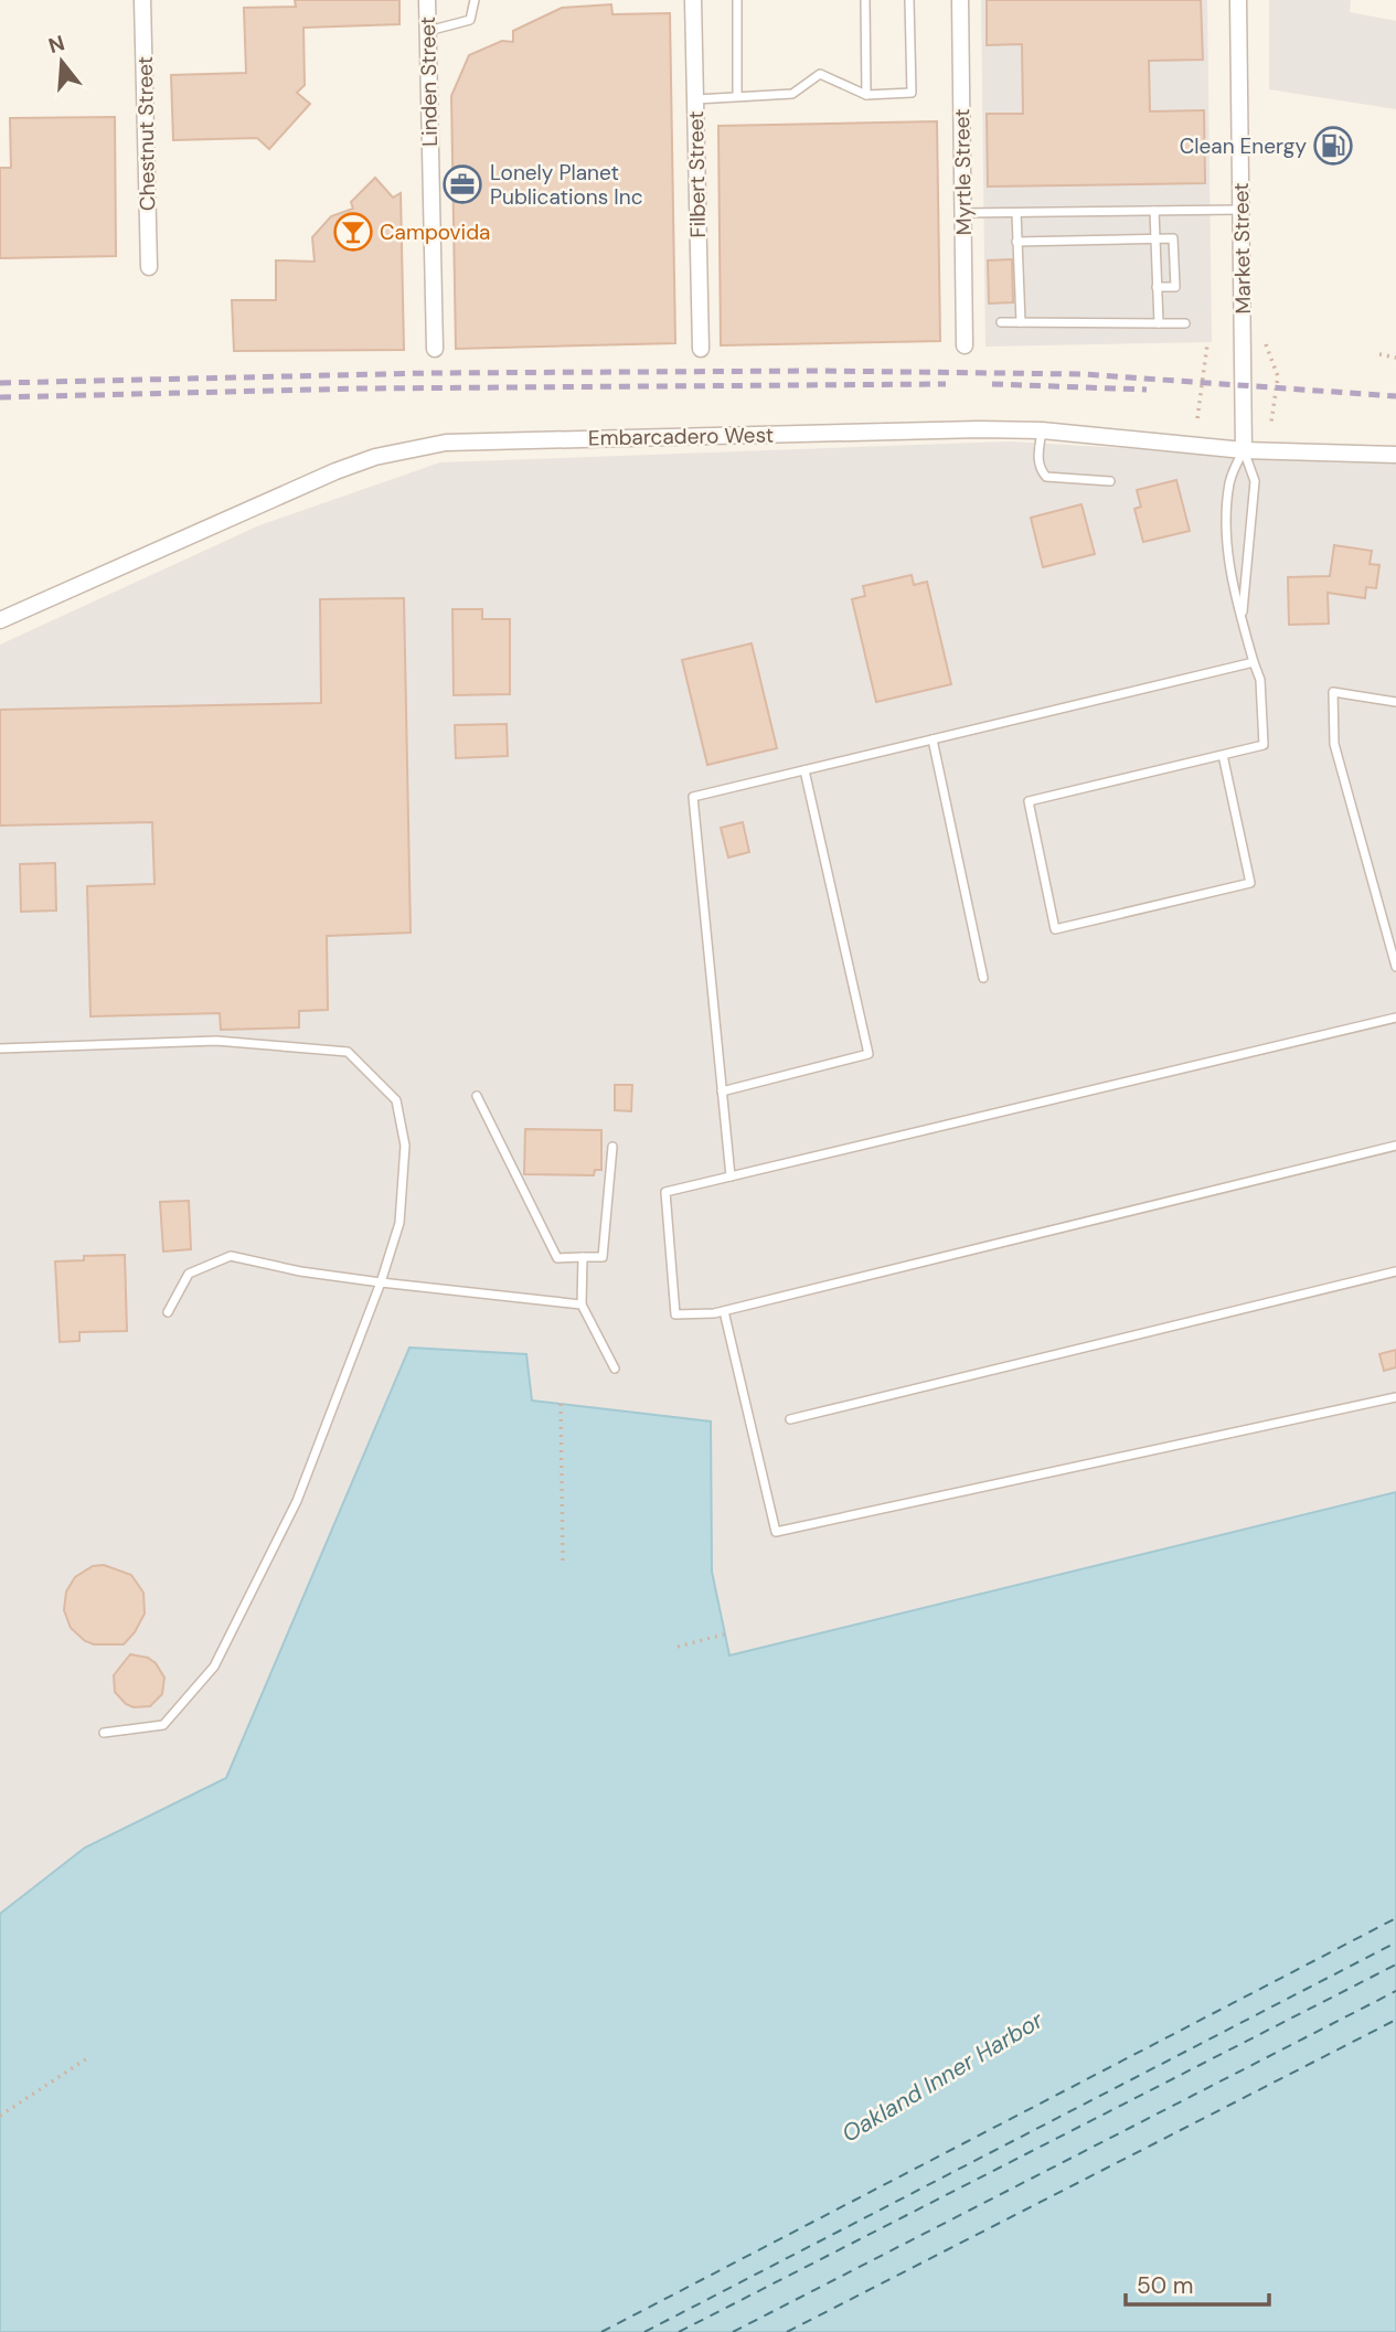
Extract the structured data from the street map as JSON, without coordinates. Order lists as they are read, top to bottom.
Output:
{
  "streets": {
    "street": [
      "Linden Street",
      "Chestnut Street",
      "Myrtle Street",
      "Filbert Street",
      "Market Street",
      "Embarcadero West"
    ]
  },
  "crossings": [
    ["Market Street", "Embarcadero West"]
  ],
  "water": ["Oakland Inner Harbor"],
  "places": {
    "fuel station": ["Clean Energy"],
    "office": ["Lonely Planet Publications Inc"],
    "bar": ["Campovida"]
  },
  "scale_bar": "50 m",
  "north": "top"
}
